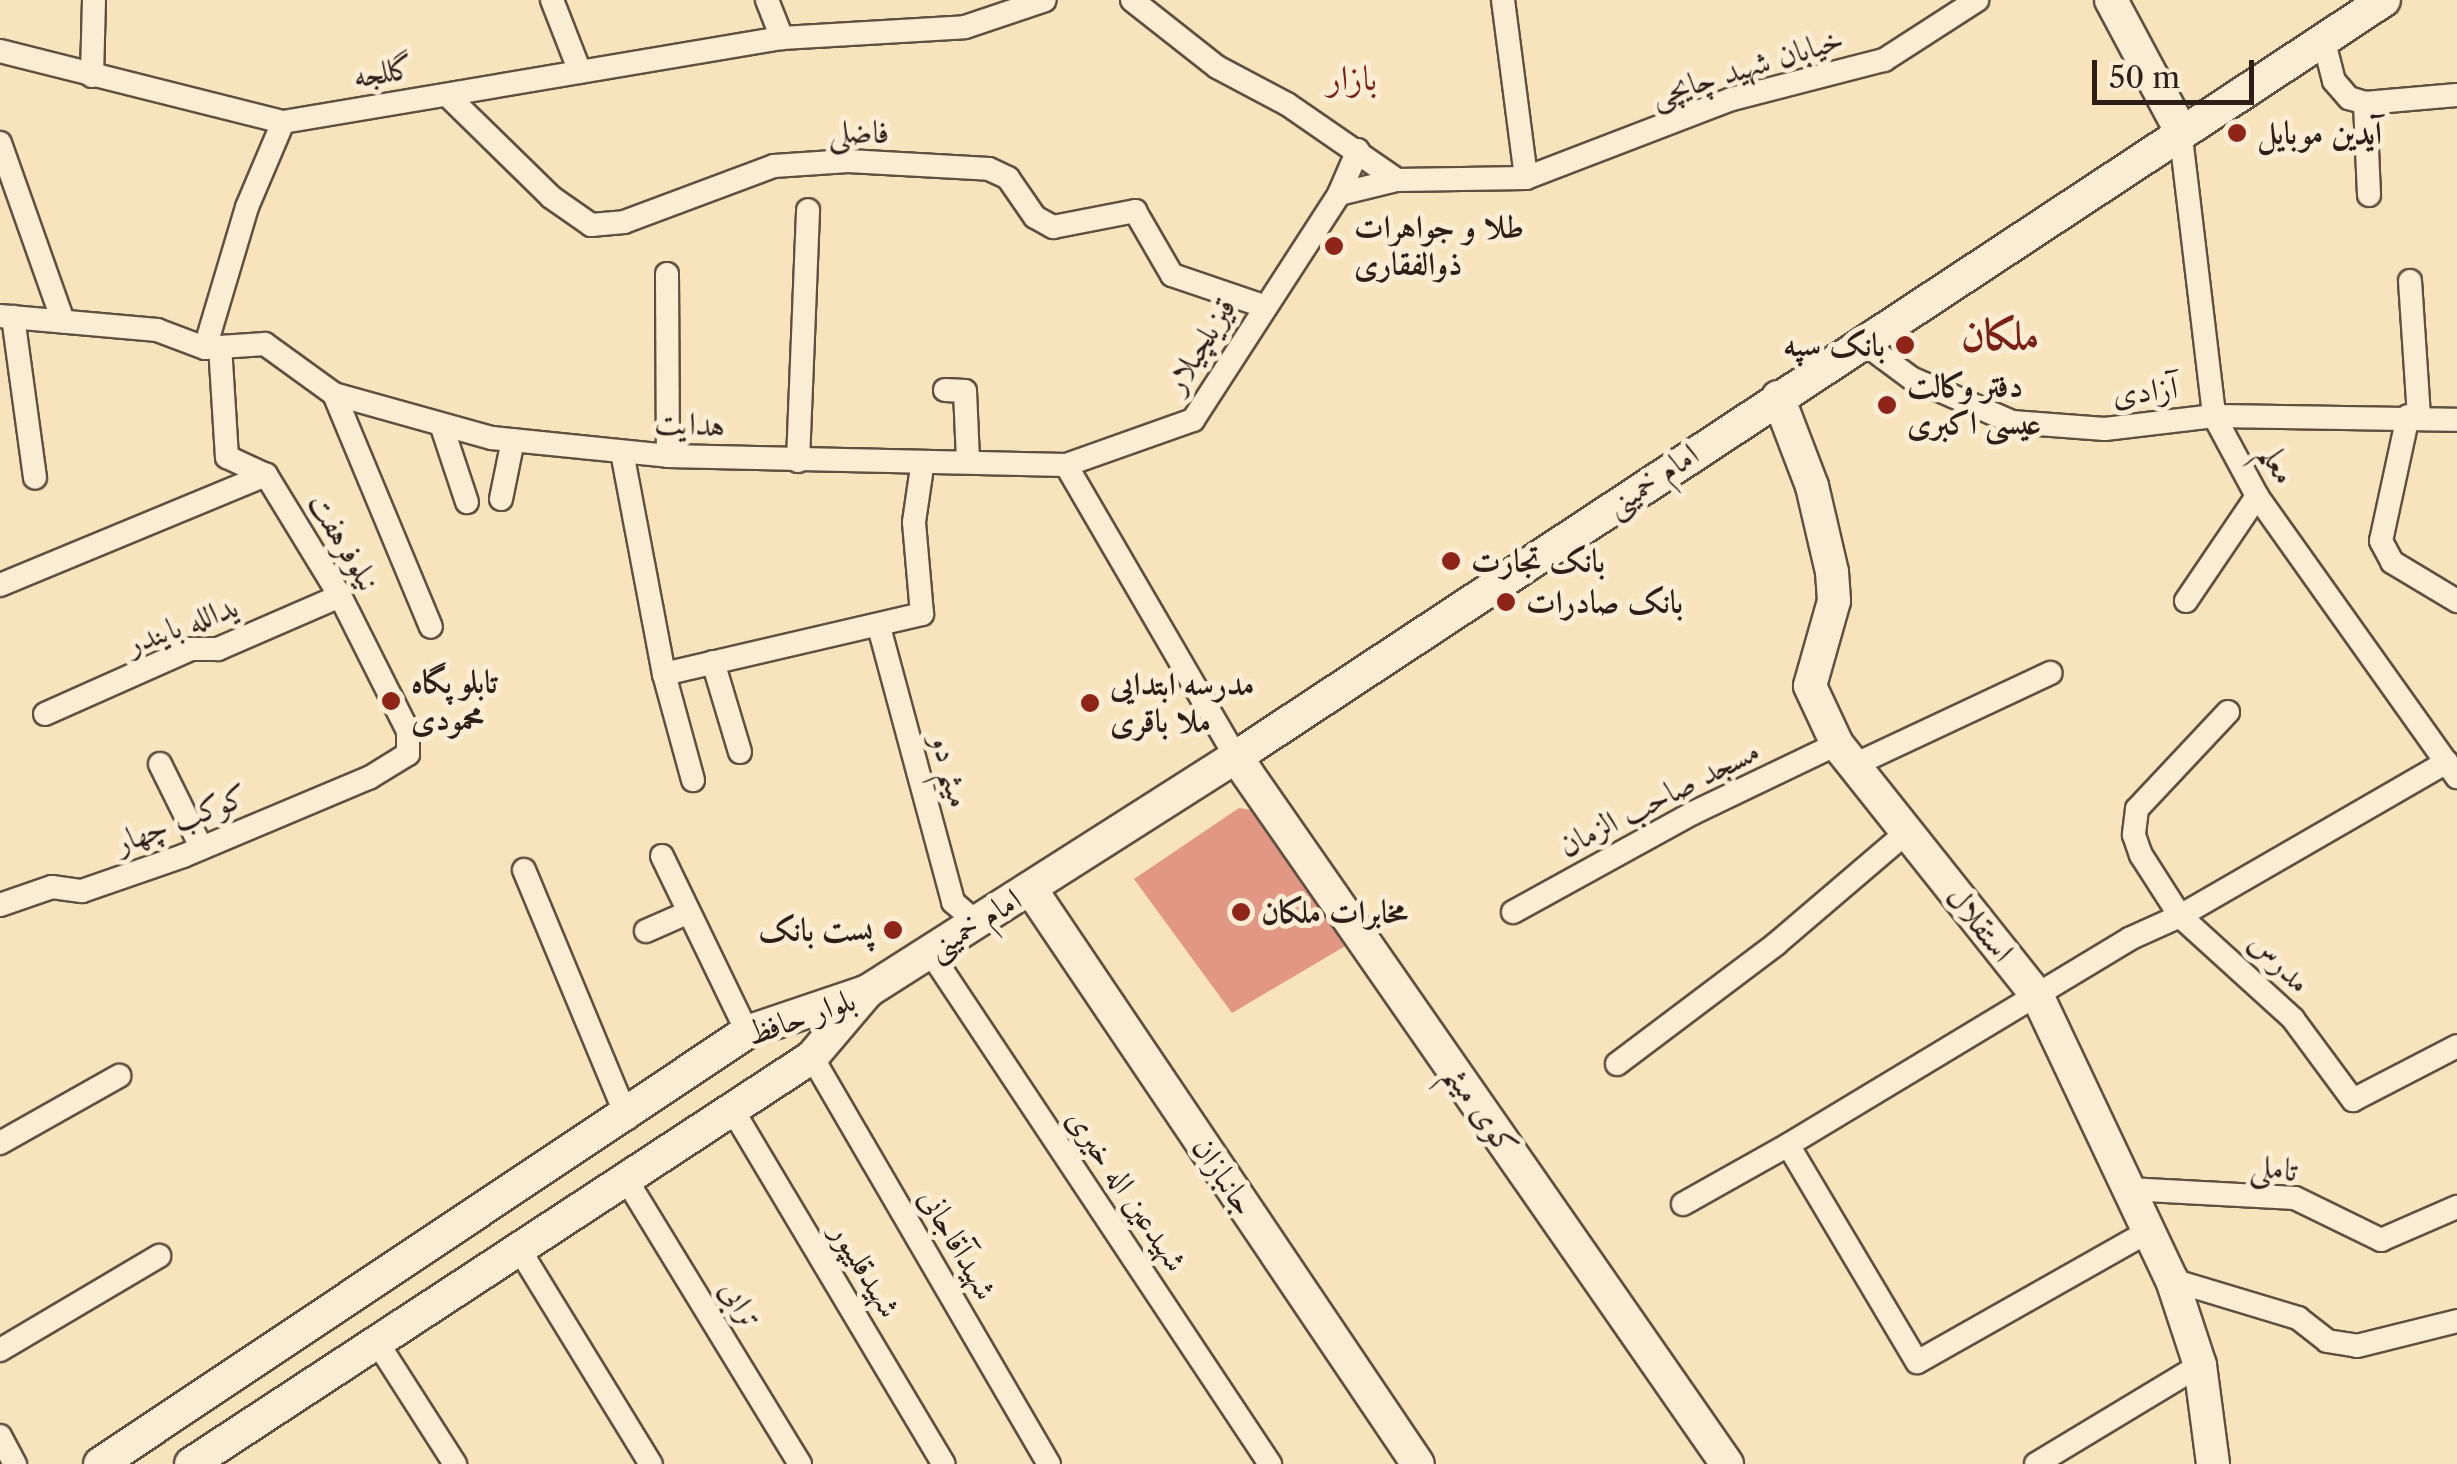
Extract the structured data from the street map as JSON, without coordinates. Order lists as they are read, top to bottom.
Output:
{
  "streets": {
    "main road": [
      "امام خمینی",
      "استقلال",
      "بلوار حافظ",
      "کوی میثم",
      "جانبازان"
    ],
    "street": [
      "خیابان شهید چایچی",
      "گللجه",
      "فاضلی",
      "قیزیلچیلار",
      "آزادی",
      "هدایت",
      "معلم",
      "نیلوفرهفت",
      "یدالله بایندر",
      "میثم دو",
      "مسجد صاحب الزمان",
      "کوکب چهار",
      "مدرس",
      "تاملی",
      "شهیدعین اله خیری",
      "شهیدآقاجانی",
      "شهیدقلیپور",
      "ترابی"
    ]
  },
  "crossings": [
    ["گللجه", "فاضلی"],
    ["فاضلی", "قیزیلچیلار"],
    ["قیزیلچیلار", "هدایت"],
    ["آزادی", "معلم"],
    ["آزادی", "امام خمینی"],
    ["هدایت", "نیلوفرهفت"],
    ["معلم", "امام خمینی"],
    ["امام خمینی", "میثم دو"],
    ["امام خمینی", "استقلال"],
    ["امام خمینی", "بلوار حافظ"],
    ["امام خمینی", "کوی میثم"],
    ["امام خمینی", "جانبازان"],
    ["امام خمینی", "شهیدعین اله خیری"],
    ["نیلوفرهفت", "یدالله بایندر"],
    ["نیلوفرهفت", "کوکب چهار"],
    ["مسجد صاحب الزمان", "استقلال"],
    ["استقلال", "تاملی"],
    ["بلوار حافظ", "شهیدآقاجانی"],
    ["بلوار حافظ", "شهیدقلیپور"],
    ["بلوار حافظ", "ترابی"]
  ],
  "districts": ["بازار", "ملکان"],
  "places": [
    "آیدین موبایل",
    "طلا و جواهرات ذوالفقاری",
    "بانک سپه",
    "دفتر وکالت عیسی اکبری",
    "بانک تجارت",
    "بانک صادرات",
    "تابلو پگاه محمودی",
    "مدرسه ابتدایی ملا باقری",
    "مخابرات ملکان",
    "پست بانک"
  ],
  "scale_bar": "50 m"
}
